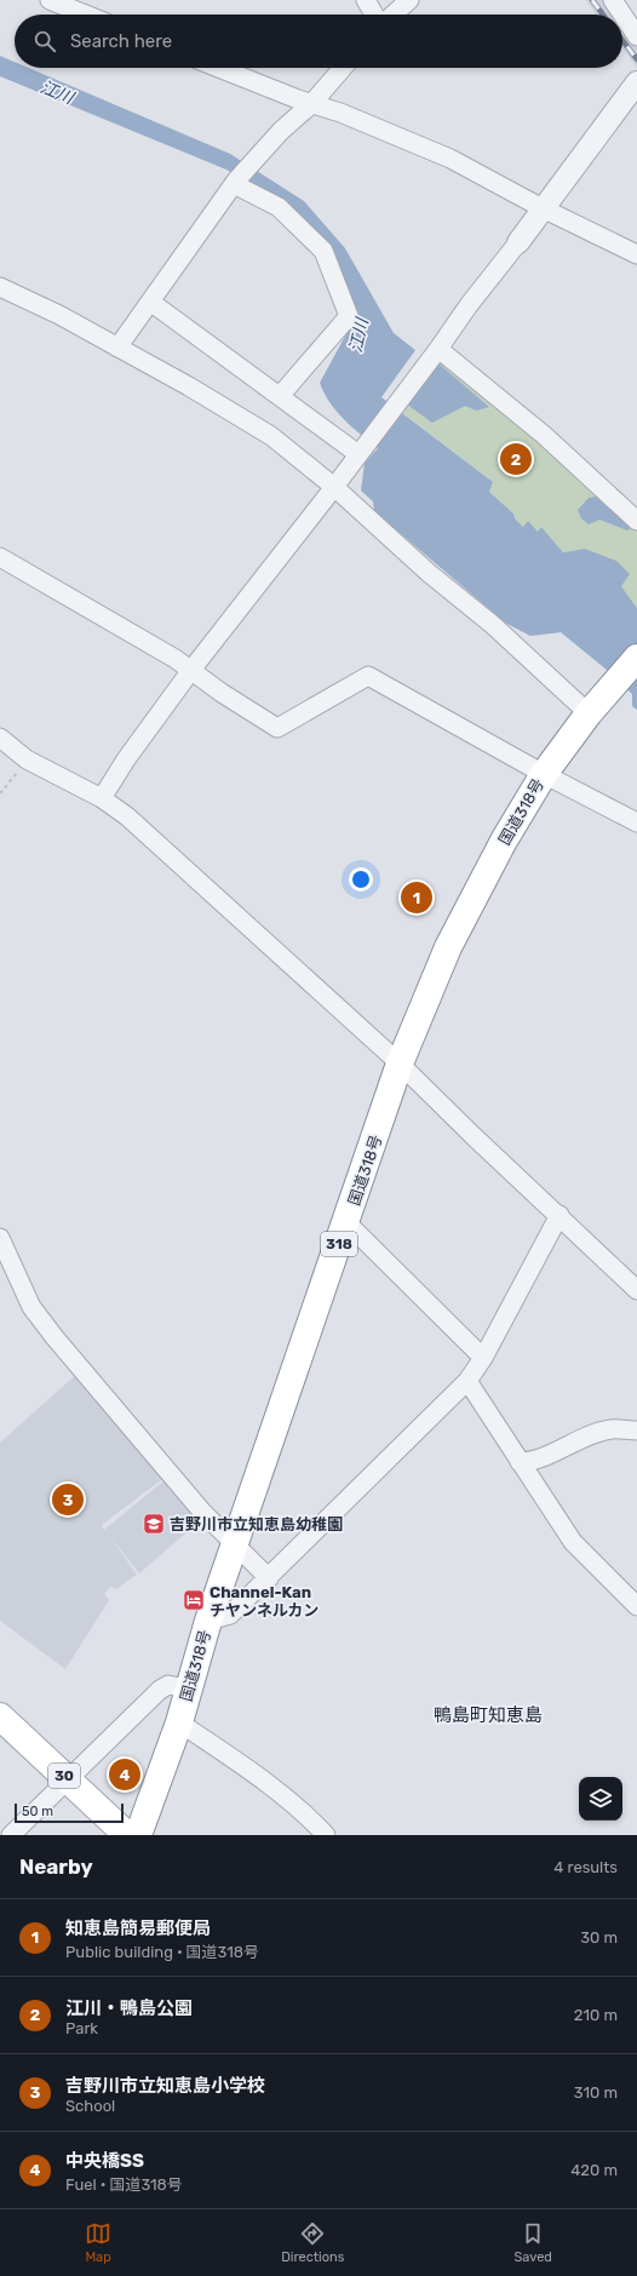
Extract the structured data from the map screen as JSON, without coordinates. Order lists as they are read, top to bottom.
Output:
{
  "streets": {
    "main road": ["国道318号", "318", "30"]
  },
  "districts": ["鴨島町知恵島"],
  "water": ["江川"],
  "places": {
    "school or university": ["吉野川市立知恵島幼稚園"],
    "hotel": ["Channel-Kan チヤンネルカン"]
  },
  "scale_bar": "50 m",
  "page": {
    "search": "Search here",
    "pins": [
      "2",
      "1",
      "3",
      "4"
    ],
    "scale": "50 m",
    "heading": ["Nearby", "4 results"],
    "list": [
      {
        "mark": "1",
        "name": "知恵島簡易郵便局",
        "note": "Public building · 国道318号",
        "value": "30 m"
      },
      {
        "mark": "2",
        "name": "江川・鴨島公園",
        "note": "Park",
        "value": "210 m"
      },
      {
        "mark": "3",
        "name": "吉野川市立知恵島小学校",
        "note": "School",
        "value": "310 m"
      },
      {
        "mark": "4",
        "name": "中央橋SS",
        "note": "Fuel · 国道318号",
        "value": "420 m"
      }
    ],
    "nav": ["Map", "Directions", "Saved"]
  }
}
